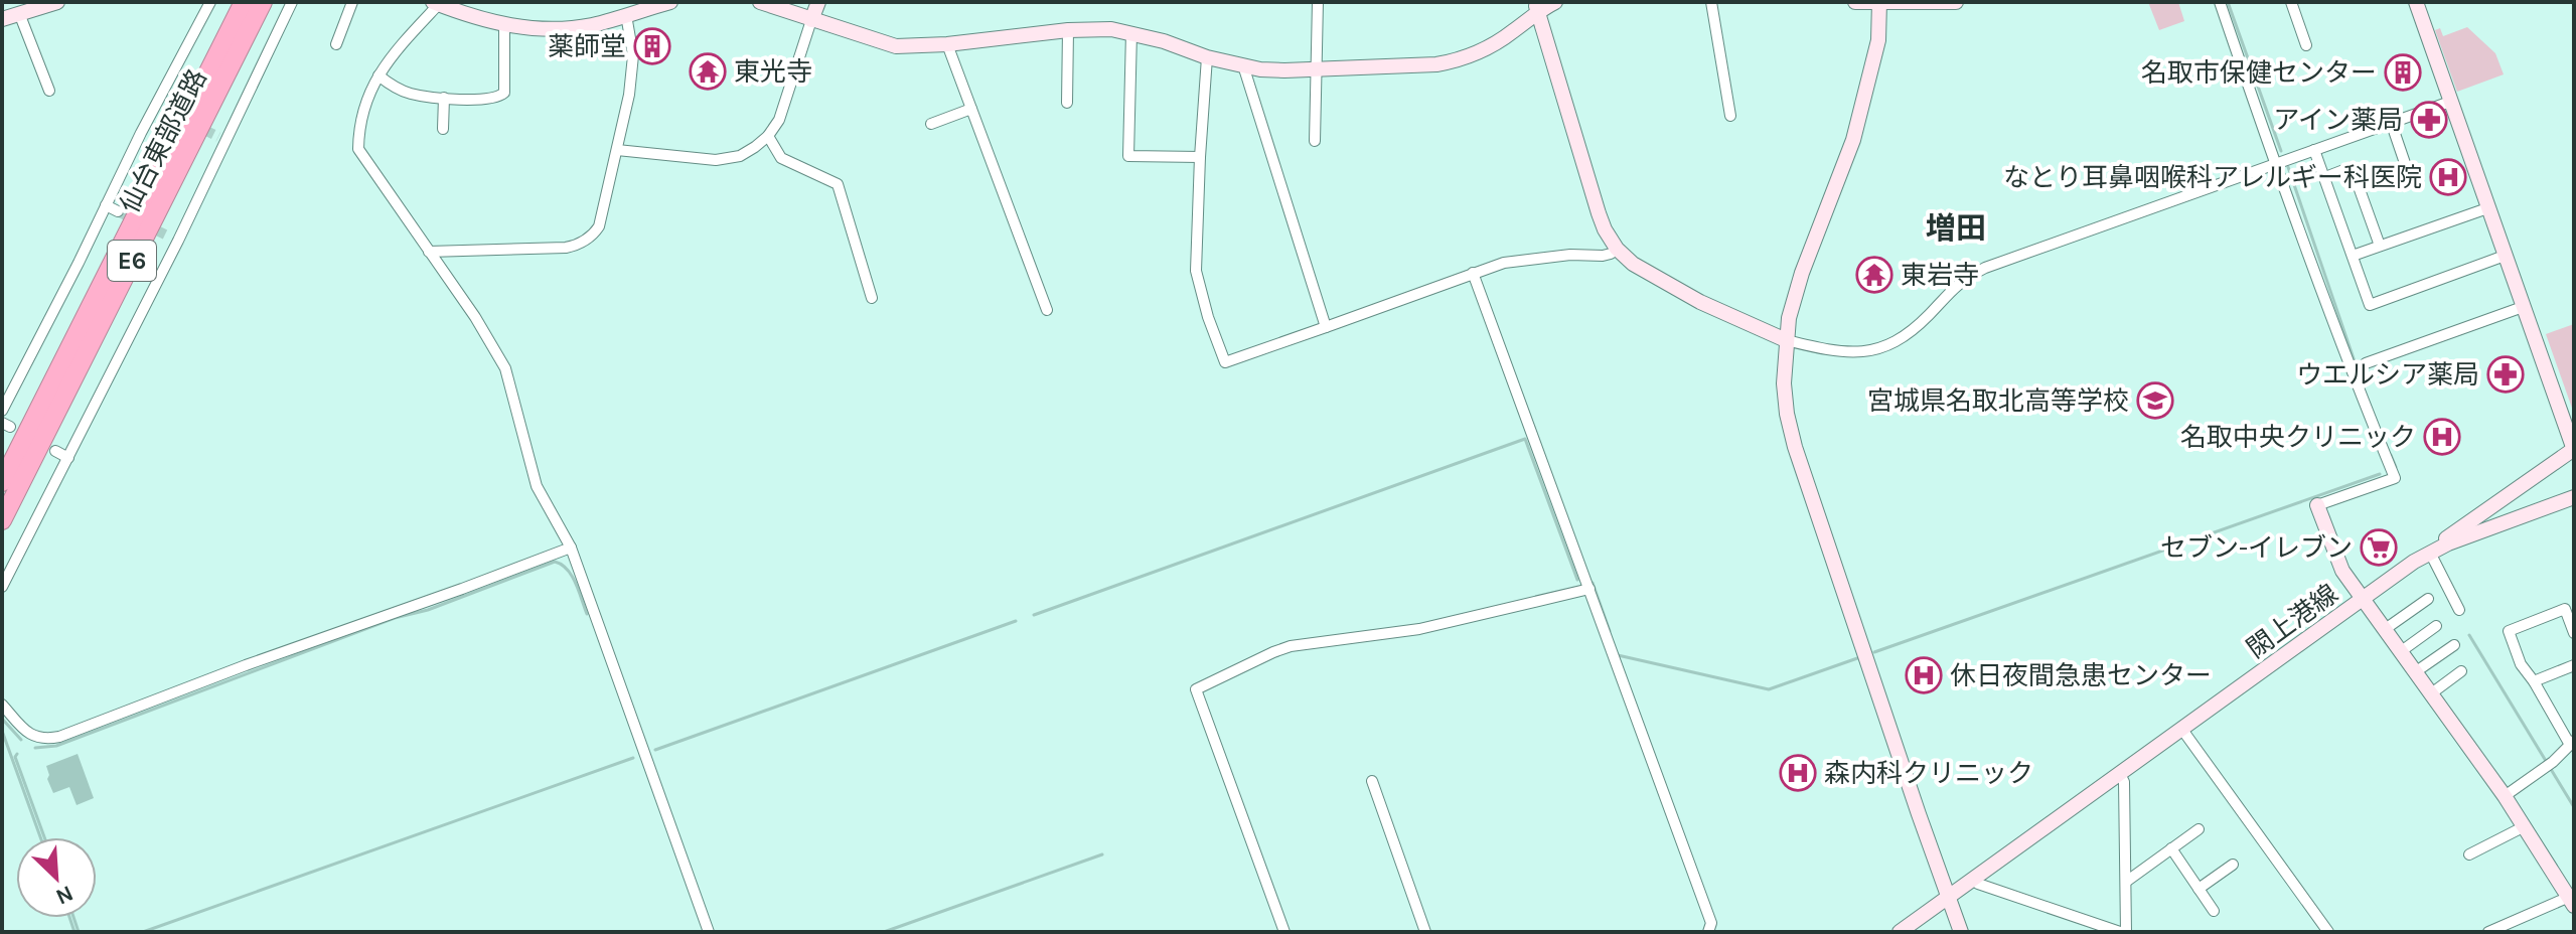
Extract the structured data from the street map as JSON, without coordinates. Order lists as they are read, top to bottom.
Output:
{
  "streets": {
    "highway": ["仙台東部道路", "E6"],
    "street": ["閖上港線"]
  },
  "districts": ["増田"],
  "places": {
    "building": ["薬師堂", "名取市保健センター"],
    "temple": ["東光寺", "東岩寺"],
    "pharmacy": ["アイン薬局", "ウエルシア薬局"],
    "hospital": [
      "なとり耳鼻咽喉科アレルギー科医院",
      "名取中央クリニック",
      "休日夜間急患センター",
      "森内科クリニック"
    ],
    "school or university": ["宮城県名取北高等学校"],
    "supermarket": ["セブン-イレブン"]
  },
  "north": "bottom right"
}
